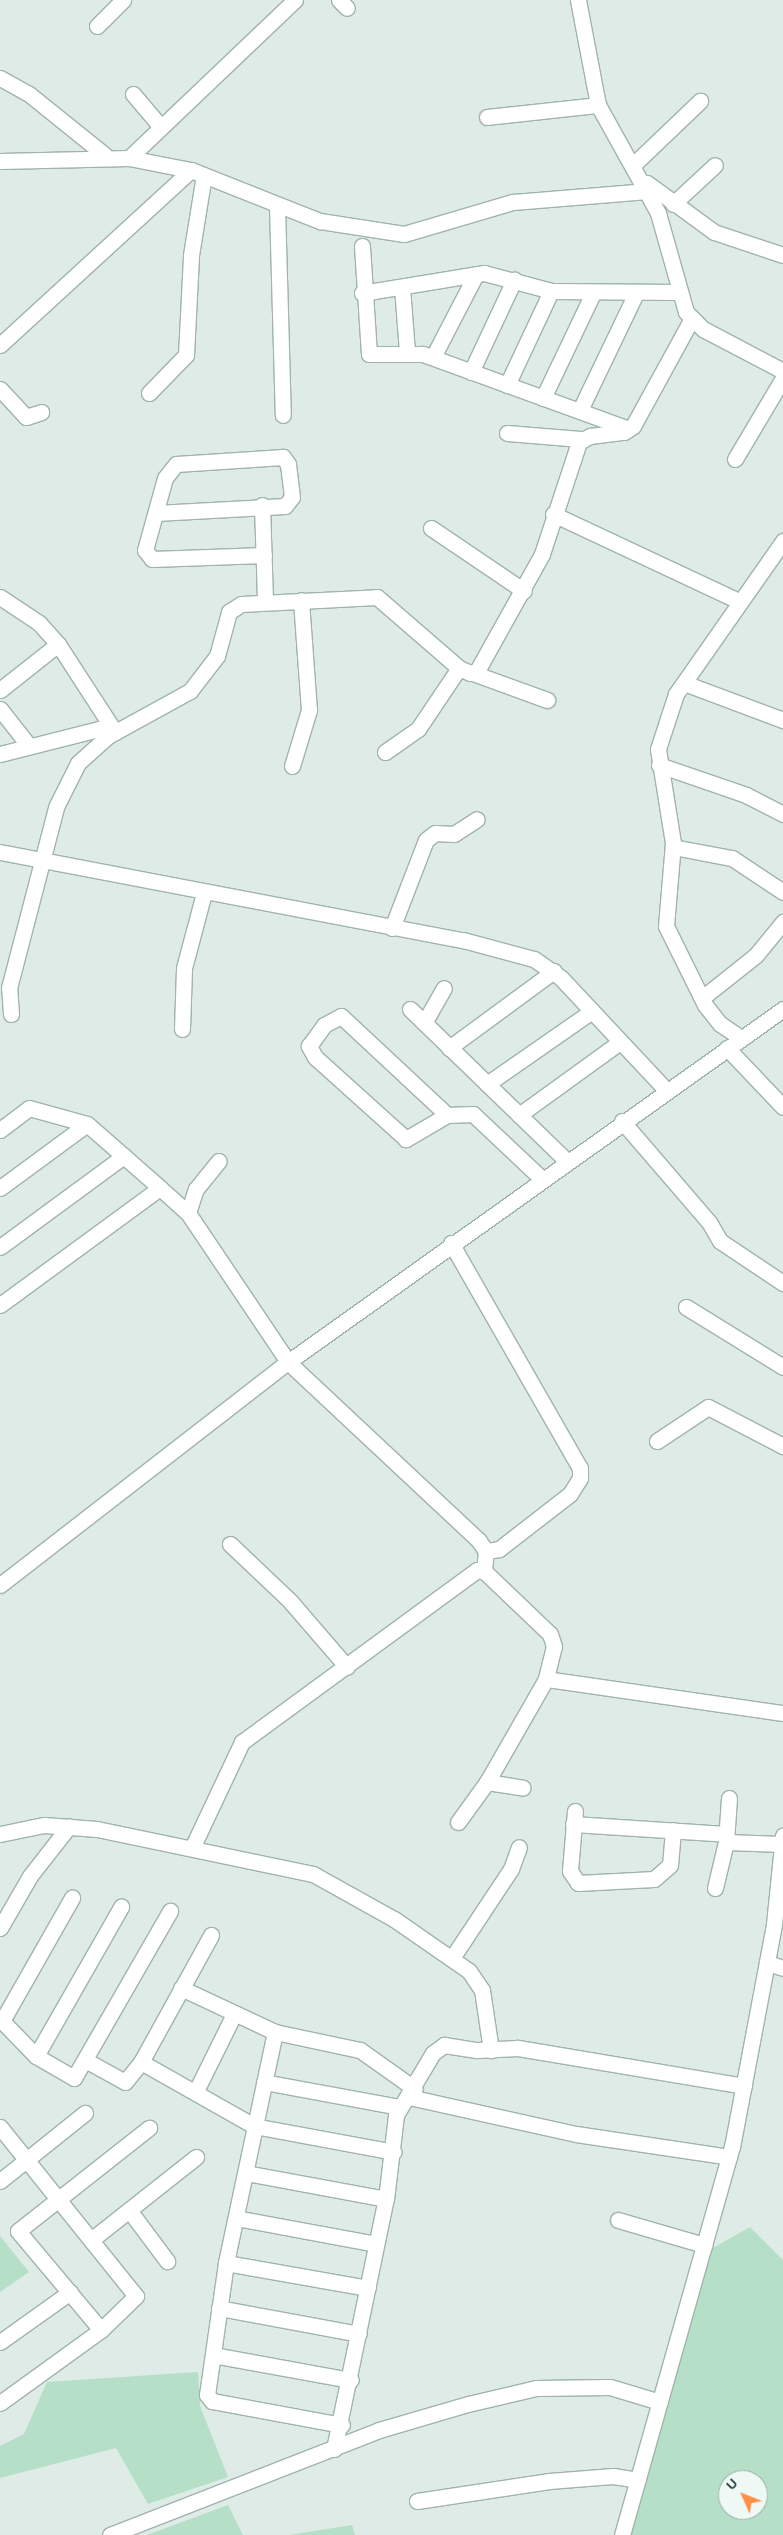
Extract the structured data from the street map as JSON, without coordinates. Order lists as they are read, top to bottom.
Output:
{
  "north": "top left"
}
